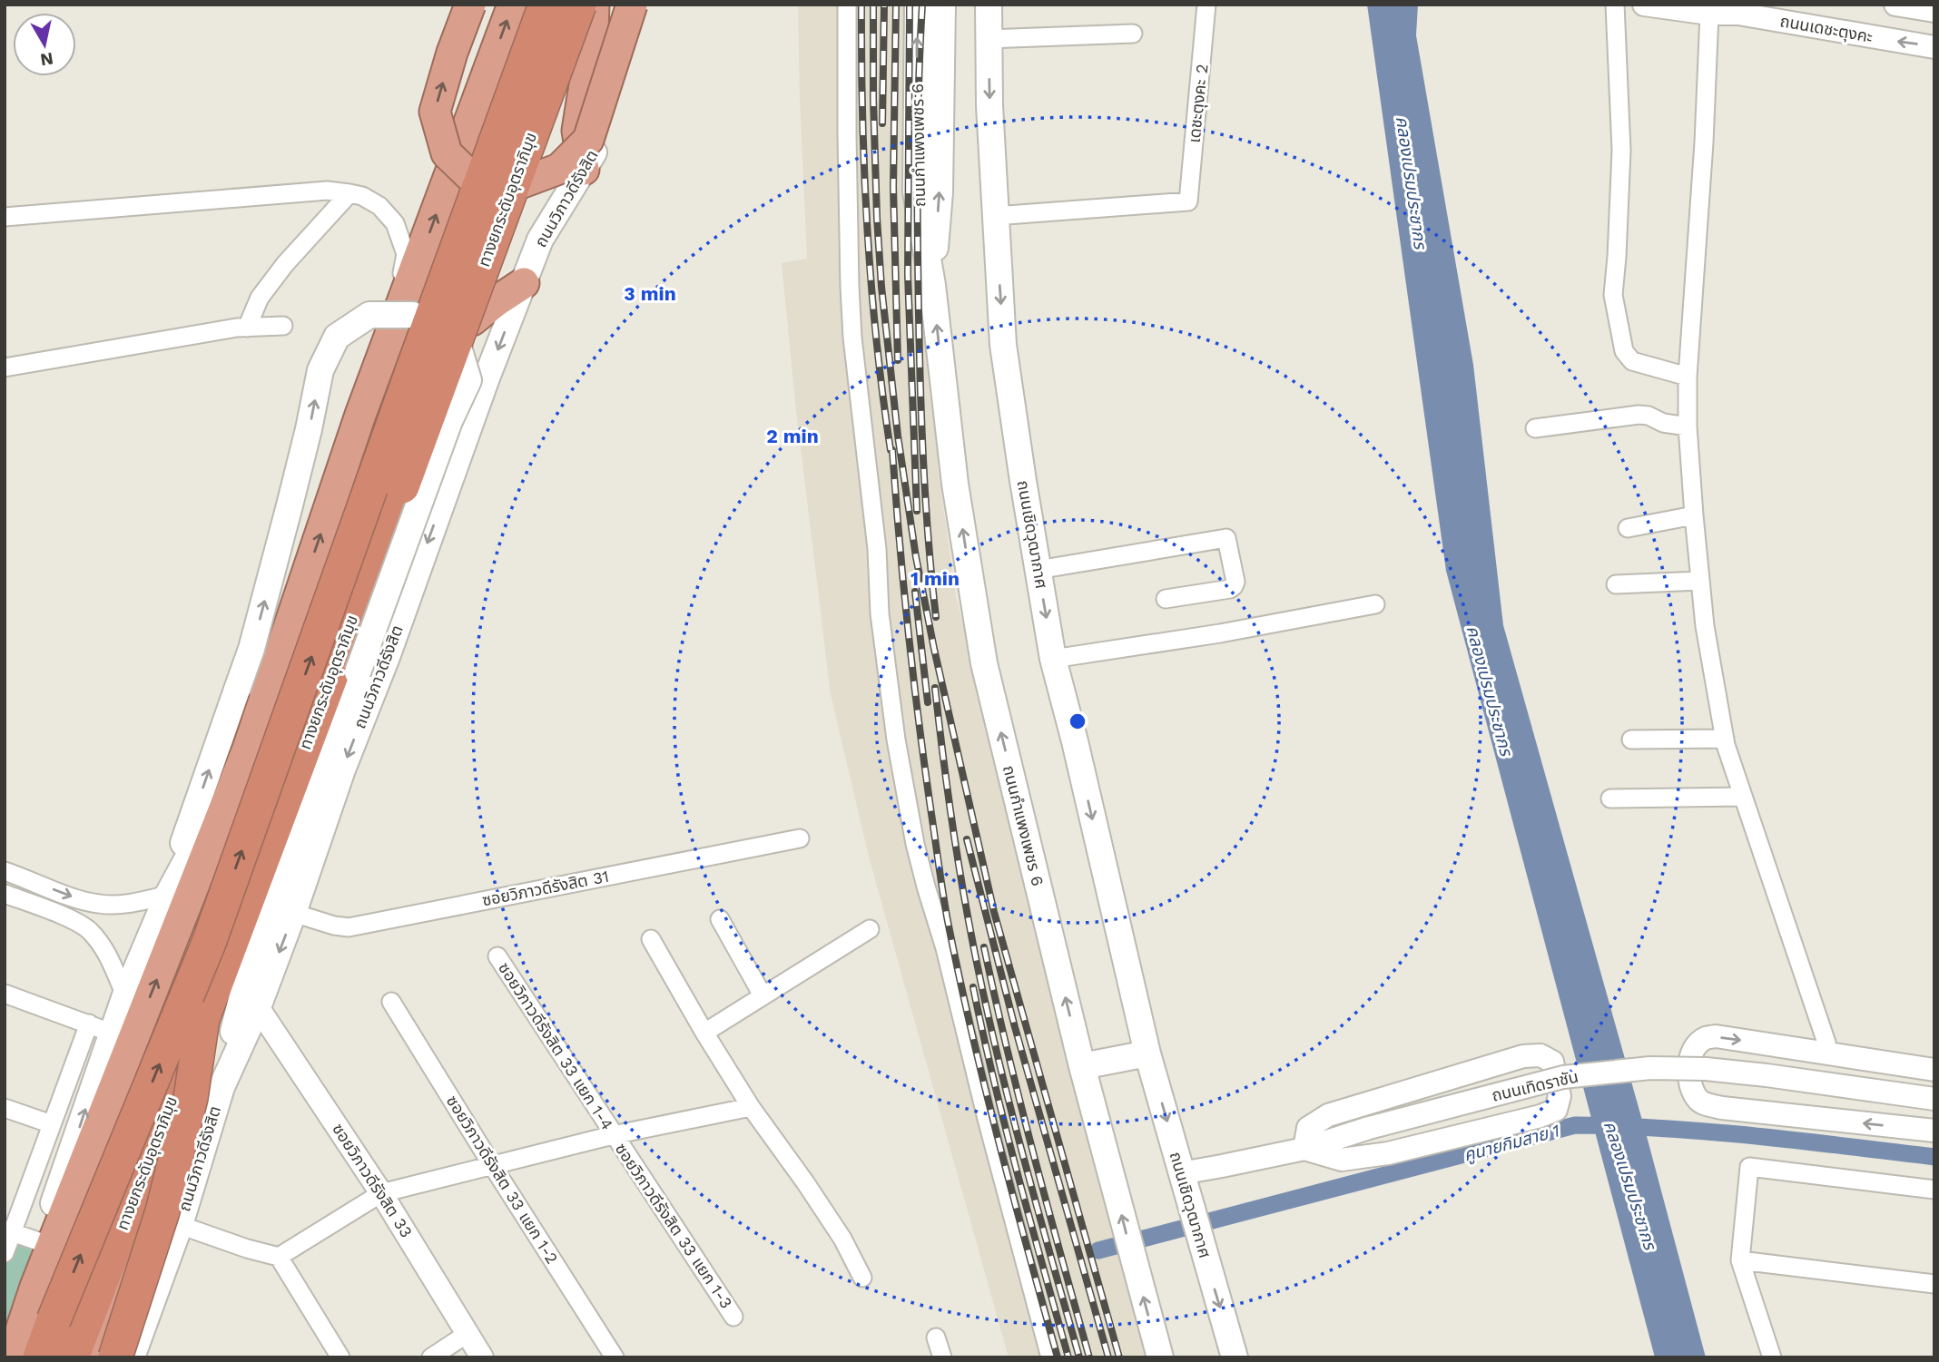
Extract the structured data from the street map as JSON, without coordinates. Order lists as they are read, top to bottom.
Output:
{
  "streets": {
    "highway": ["ถนนวิภาวดีรังสิต", "ทางยกระดับอุตราภิมุข"],
    "main road": ["ถนนกำแพงเพชร 6", "ถนนเชิดวุฒากาศ"],
    "street": [
      "ถนนเดชะตุงคะ",
      "เดชะตุงคะ 2",
      "ซอยวิภาวดีรังสิต 31",
      "ซอยวิภาวดีรังสิต 33 แยก 1-4",
      "ถนนเทิดราชัน",
      "ซอยวิภาวดีรังสิต 33 แยก 1-2",
      "ซอยวิภาวดีรังสิต 33",
      "ซอยวิภาวดีรังสิต 33 แยก 1-3"
    ]
  },
  "crossings": [
    ["เดชะตุงคะ 2", "ถนนเชิดวุฒากาศ"],
    ["ถนนวิภาวดีรังสิต", "ทางยกระดับอุตราภิมุข"],
    ["ถนนวิภาวดีรังสิต", "ซอยวิภาวดีรังสิต 31"],
    ["ถนนวิภาวดีรังสิต", "ซอยวิภาวดีรังสิต 33"],
    ["ถนนเชิดวุฒากาศ", "ถนนเทิดราชัน"],
    ["ซอยวิภาวดีรังสิต 33 แยก 1-4", "ซอยวิภาวดีรังสิต 33 แยก 1-3"]
  ],
  "one_way": ["ถนนเดชะตุงคะ", "ถนนกำแพงเพชร 6", "ถนนเชิดวุฒากาศ"],
  "water": ["คลองเปรมประชากร", "คูนายกิมสาย 1"],
  "north": "bottom",
  "rings": ["3 min", "2 min", "1 min"]
}
